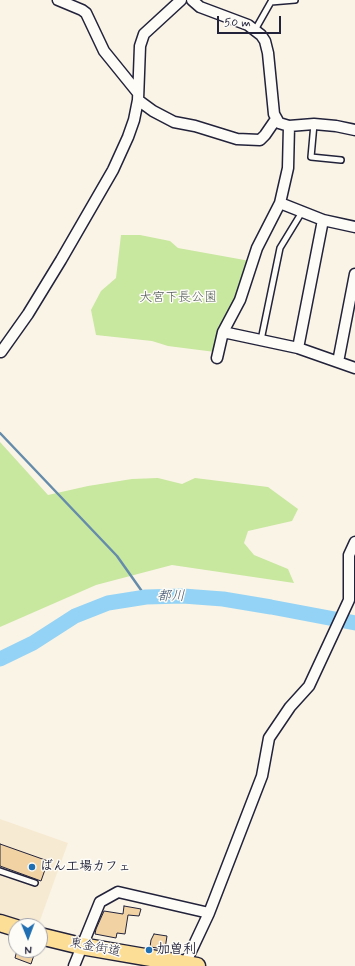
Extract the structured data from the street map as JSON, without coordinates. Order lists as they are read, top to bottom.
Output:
{
  "streets": {
    "highway": ["東金街道"]
  },
  "water": ["都川"],
  "parks": ["大宮下長公園"],
  "places": ["ばん工場カフェ", "加曽利"],
  "scale_bar": "50 m",
  "north": "bottom"
}
